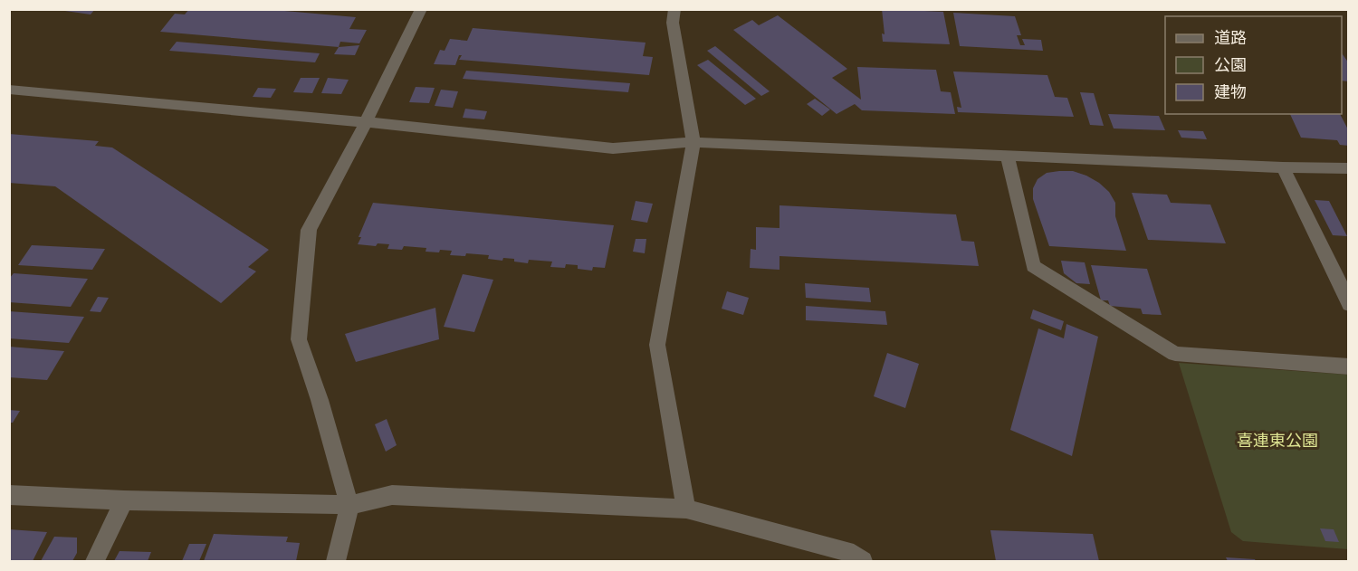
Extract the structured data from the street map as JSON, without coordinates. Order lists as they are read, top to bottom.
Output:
{
  "parks": ["喜連東公園"],
  "legend": ["道路", "公園", "建物"]
}
